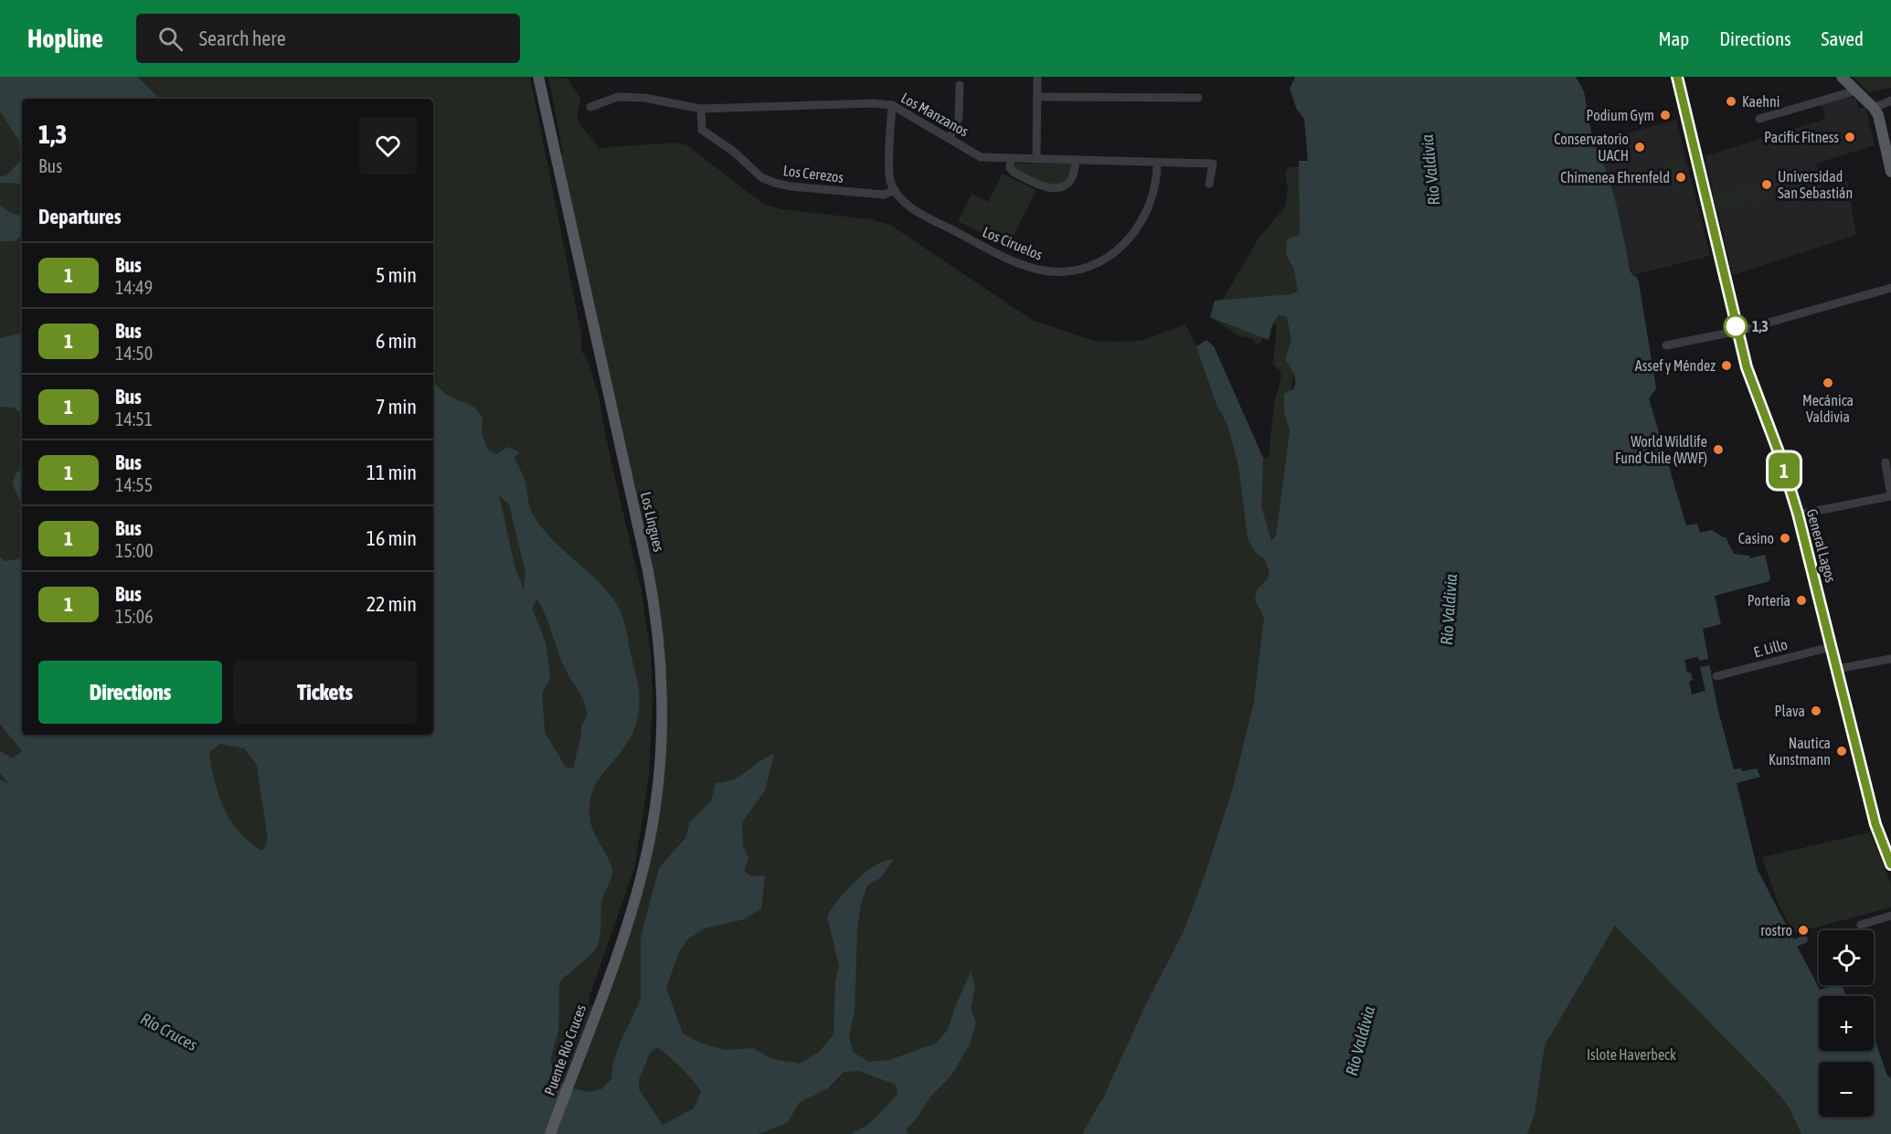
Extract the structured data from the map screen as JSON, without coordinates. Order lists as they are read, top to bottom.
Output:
{
  "streets": {
    "main road": ["Los Lingues", "General Lagos", "Puente Río Cruces"],
    "street": [
      "Los Manzanos",
      "Los Cerezos",
      "Los Ciruelos",
      "E. Lillo"
    ]
  },
  "crossings": [
    ["Los Manzanos", "Los Cerezos"],
    ["Los Manzanos", "Los Ciruelos"],
    ["Los Cerezos", "Los Ciruelos"],
    ["Los Lingues", "Puente Río Cruces"],
    ["General Lagos", "E. Lillo"]
  ],
  "water": ["Río Valdivia", "Río Cruces"],
  "parks": ["Islote Haverbeck"],
  "places": [
    "Kaehni",
    "Podium Gym",
    "Pacific Fitness",
    "Conservatorio UACH",
    "Chimenea Ehrenfeld",
    "Universidad San Sebastián",
    "1,3",
    "Assef y Méndez",
    "Mecánica Valdivia",
    "World Wildlife Fund Chile (WWF)",
    "Casino",
    "Portería",
    "Plava",
    "Nautica Kunstmann",
    "rostro"
  ],
  "lines": ["bus line 1"],
  "page": {
    "header": "Hopline",
    "search": "Search here",
    "nav": ["Map", "Directions", "Saved"],
    "on_map": "1",
    "heading": [
      ["1,3", "Bus"],
      "Departures"
    ],
    "list": [
      {
        "mark": "1",
        "name": "Bus",
        "note": "14:49",
        "value": "5 min"
      },
      {
        "mark": "1",
        "name": "Bus",
        "note": "14:50",
        "value": "6 min"
      },
      {
        "mark": "1",
        "name": "Bus",
        "note": "14:51",
        "value": "7 min"
      },
      {
        "mark": "1",
        "name": "Bus",
        "note": "14:55",
        "value": "11 min"
      },
      {
        "mark": "1",
        "name": "Bus",
        "note": "15:00",
        "value": "16 min"
      },
      {
        "mark": "1",
        "name": "Bus",
        "note": "15:06",
        "value": "22 min"
      }
    ],
    "buttons": ["Directions", "Tickets"],
    "map_buttons": ["+", "−"]
  }
}
